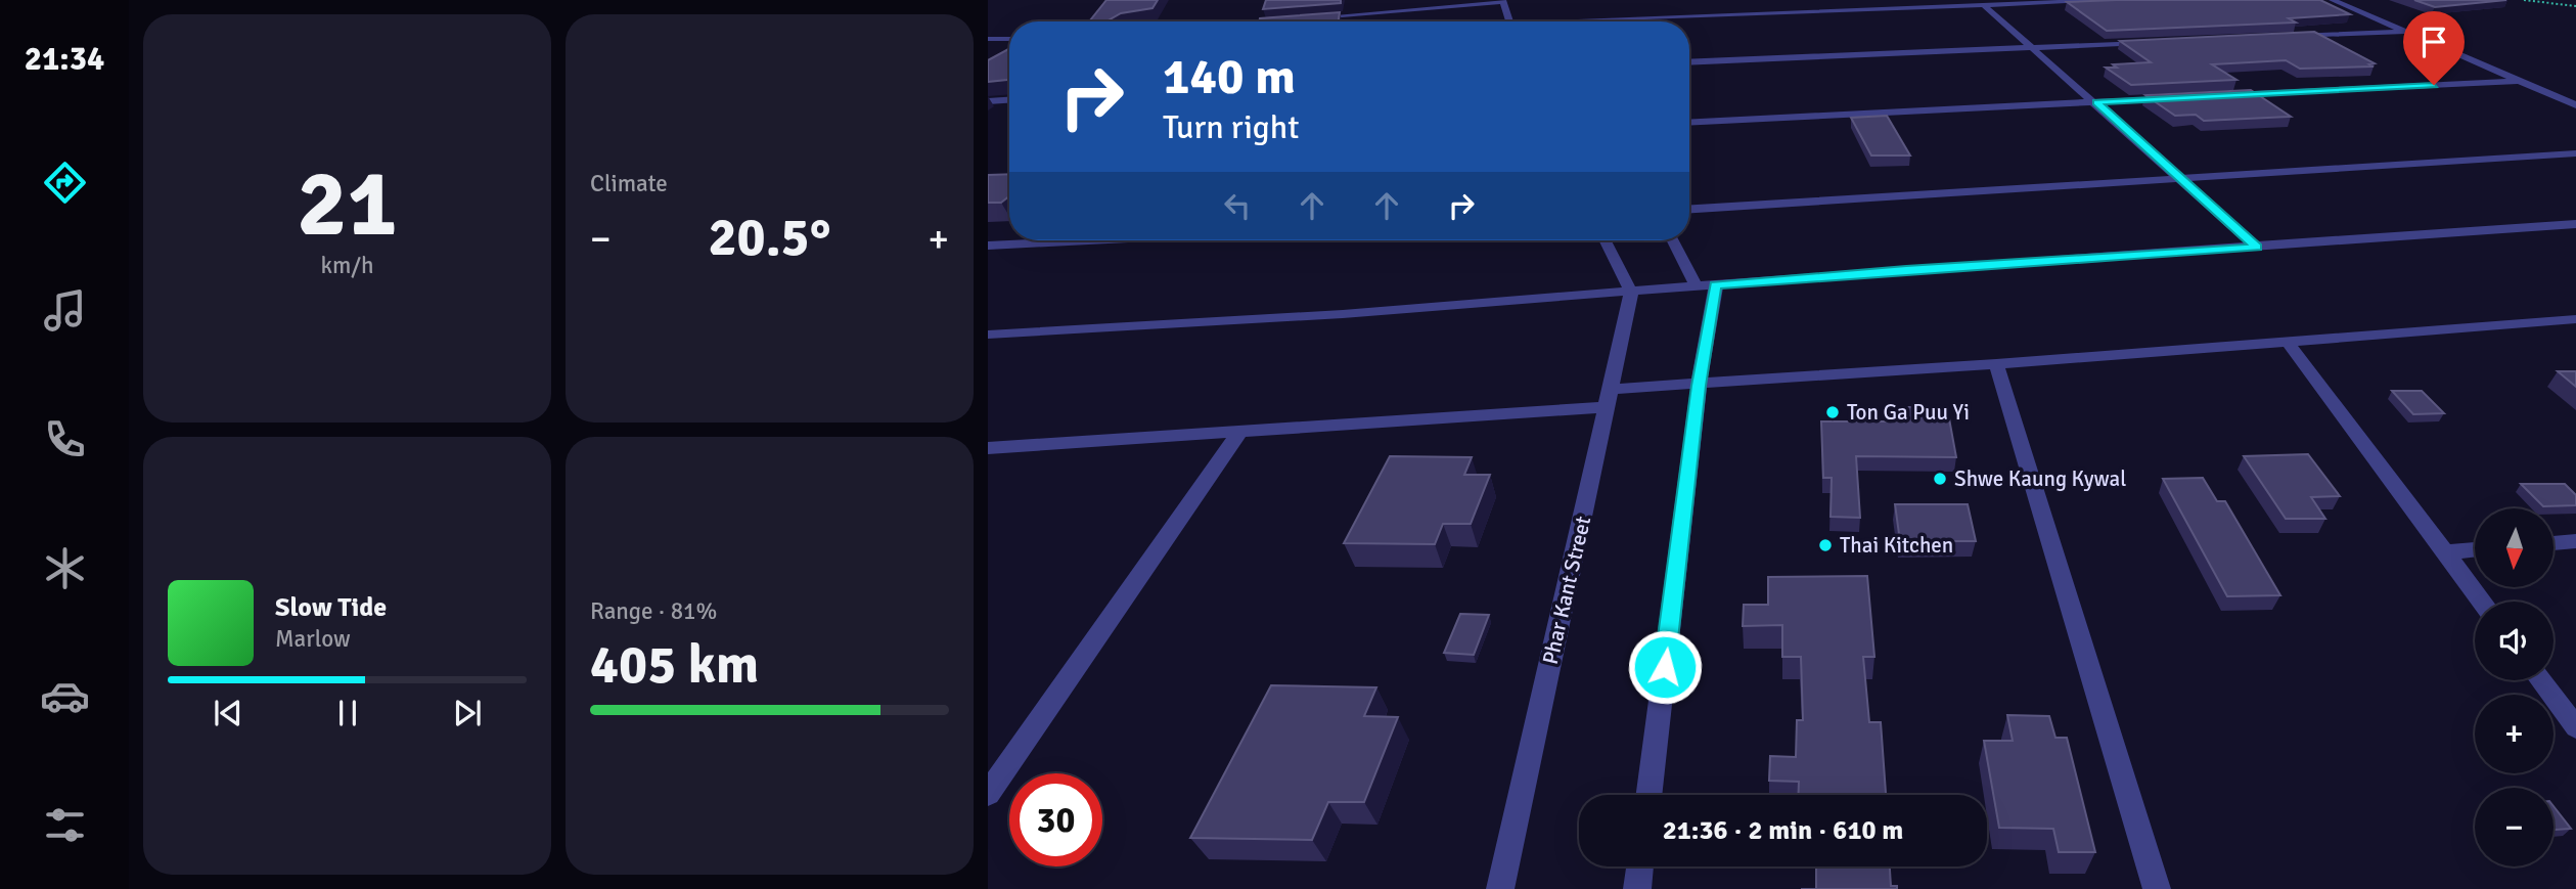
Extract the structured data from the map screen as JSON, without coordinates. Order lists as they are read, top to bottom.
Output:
{
  "streets": {
    "street": ["Phar Kant Street"]
  },
  "places": ["Ton Ga Puu Yi", "Shwe Kaung Kywal", "Thai Kitchen"],
  "north": "bottom",
  "page": {
    "tabs": "21:34",
    "tile": [
      ["21", "km/h"],
      "Climate",
      ["Range · 81%", "405 km"]
    ],
    "turn": ["140 m", "Turn right"],
    "heat": ["−", "20.5°", "+"],
    "map_buttons": ["+", "−"],
    "song": ["Slow Tide", "Marlow"],
    "limit": "30",
    "trip": "21:36 · 2 min · 610 m"
  }
}
